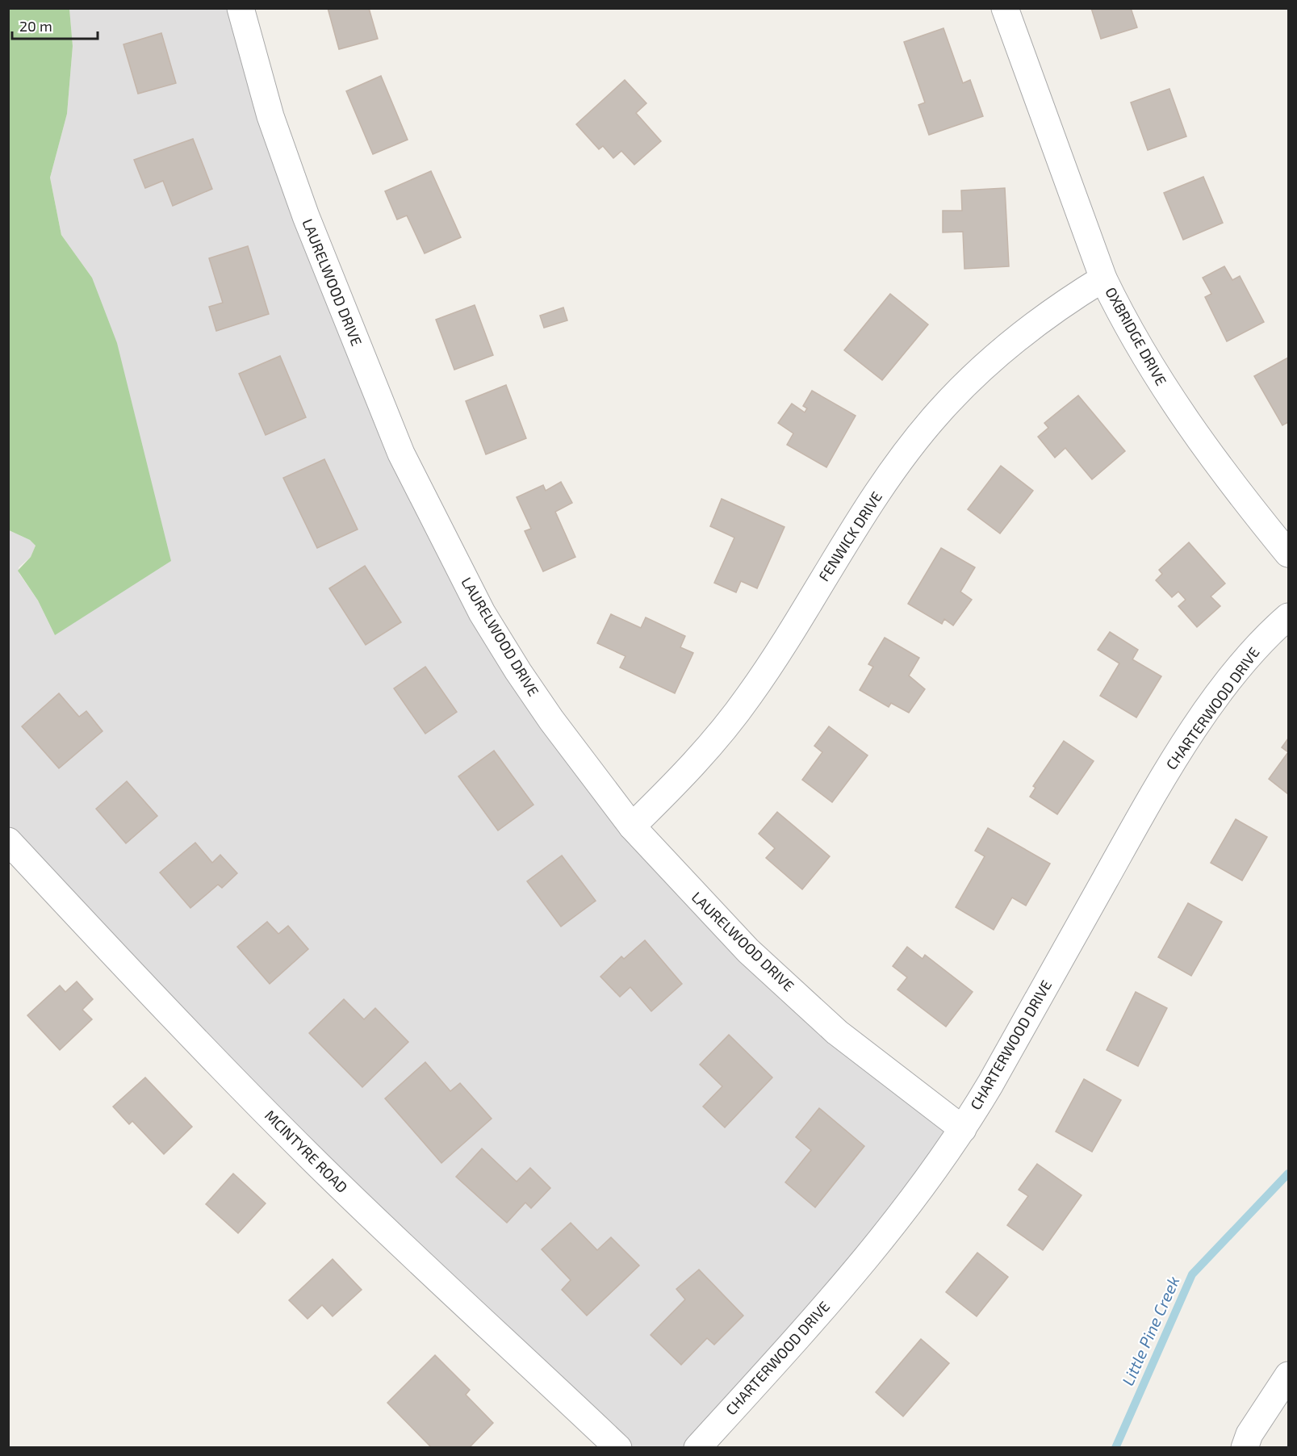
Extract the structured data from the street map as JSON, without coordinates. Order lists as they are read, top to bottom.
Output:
{
  "streets": {
    "street": [
      "LAURELWOOD DRIVE",
      "OXBRIDGE DRIVE",
      "FENWICK DRIVE",
      "CHARTERWOOD DRIVE",
      "MCINTYRE ROAD"
    ]
  },
  "crossings": [
    ["LAURELWOOD DRIVE", "FENWICK DRIVE"],
    ["LAURELWOOD DRIVE", "CHARTERWOOD DRIVE"],
    ["OXBRIDGE DRIVE", "FENWICK DRIVE"]
  ],
  "water": ["Little Pine Creek"],
  "scale_bar": "20 m"
}
